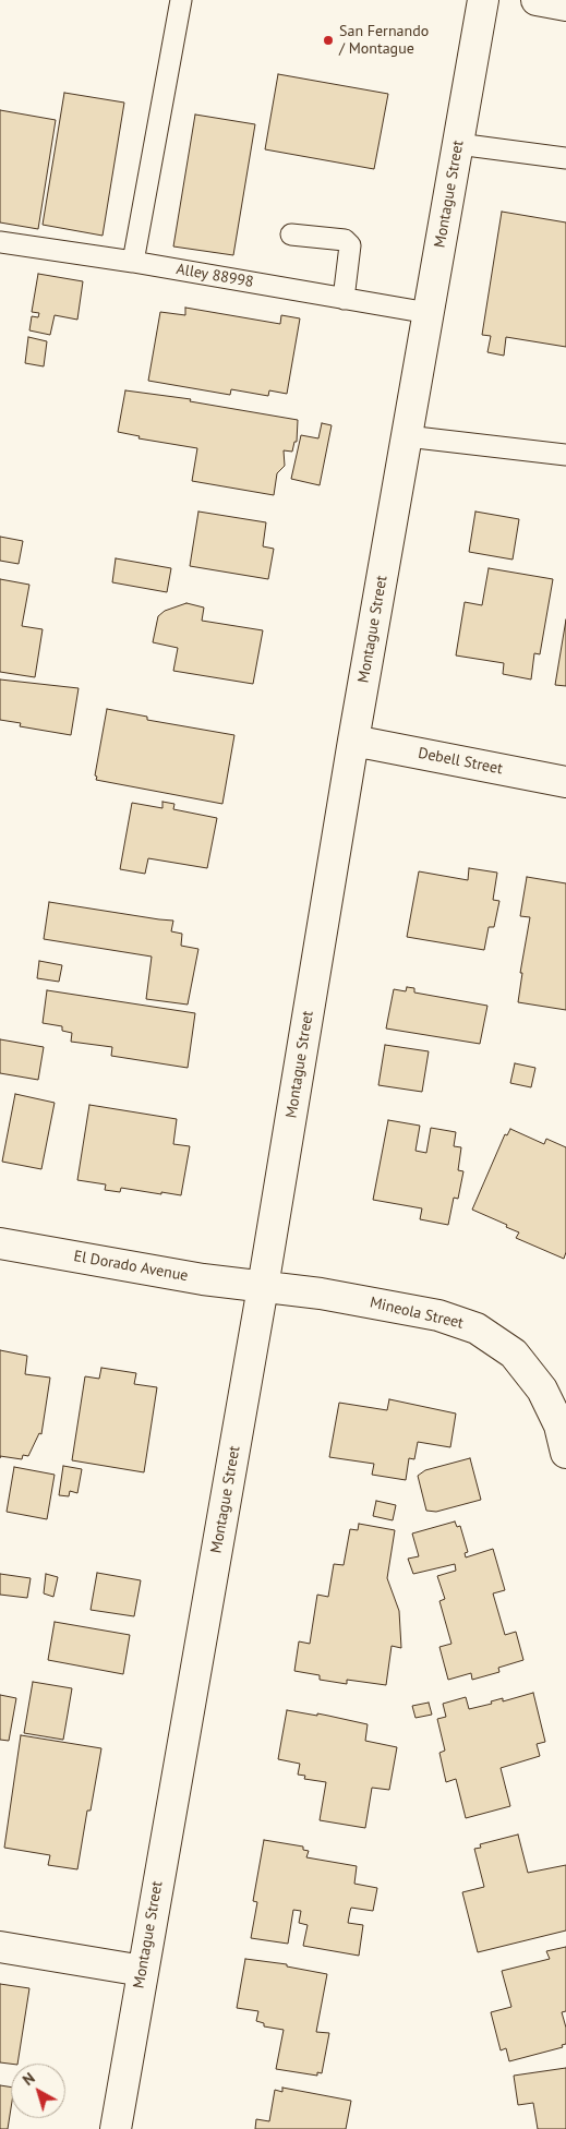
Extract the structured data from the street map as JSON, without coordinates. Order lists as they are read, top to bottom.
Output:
{
  "streets": {
    "street": [
      "Montague Street",
      "Debell Street",
      "El Dorado Avenue",
      "Mineola Street"
    ],
    "lane": ["Alley 88998"]
  },
  "crossings": [
    ["Montague Street", "Alley 88998"],
    ["Montague Street", "Debell Street"],
    ["Montague Street", "El Dorado Avenue"],
    ["Montague Street", "Mineola Street"],
    ["El Dorado Avenue", "Mineola Street"]
  ],
  "places": ["San Fernando / Montague"],
  "north": "top left"
}
